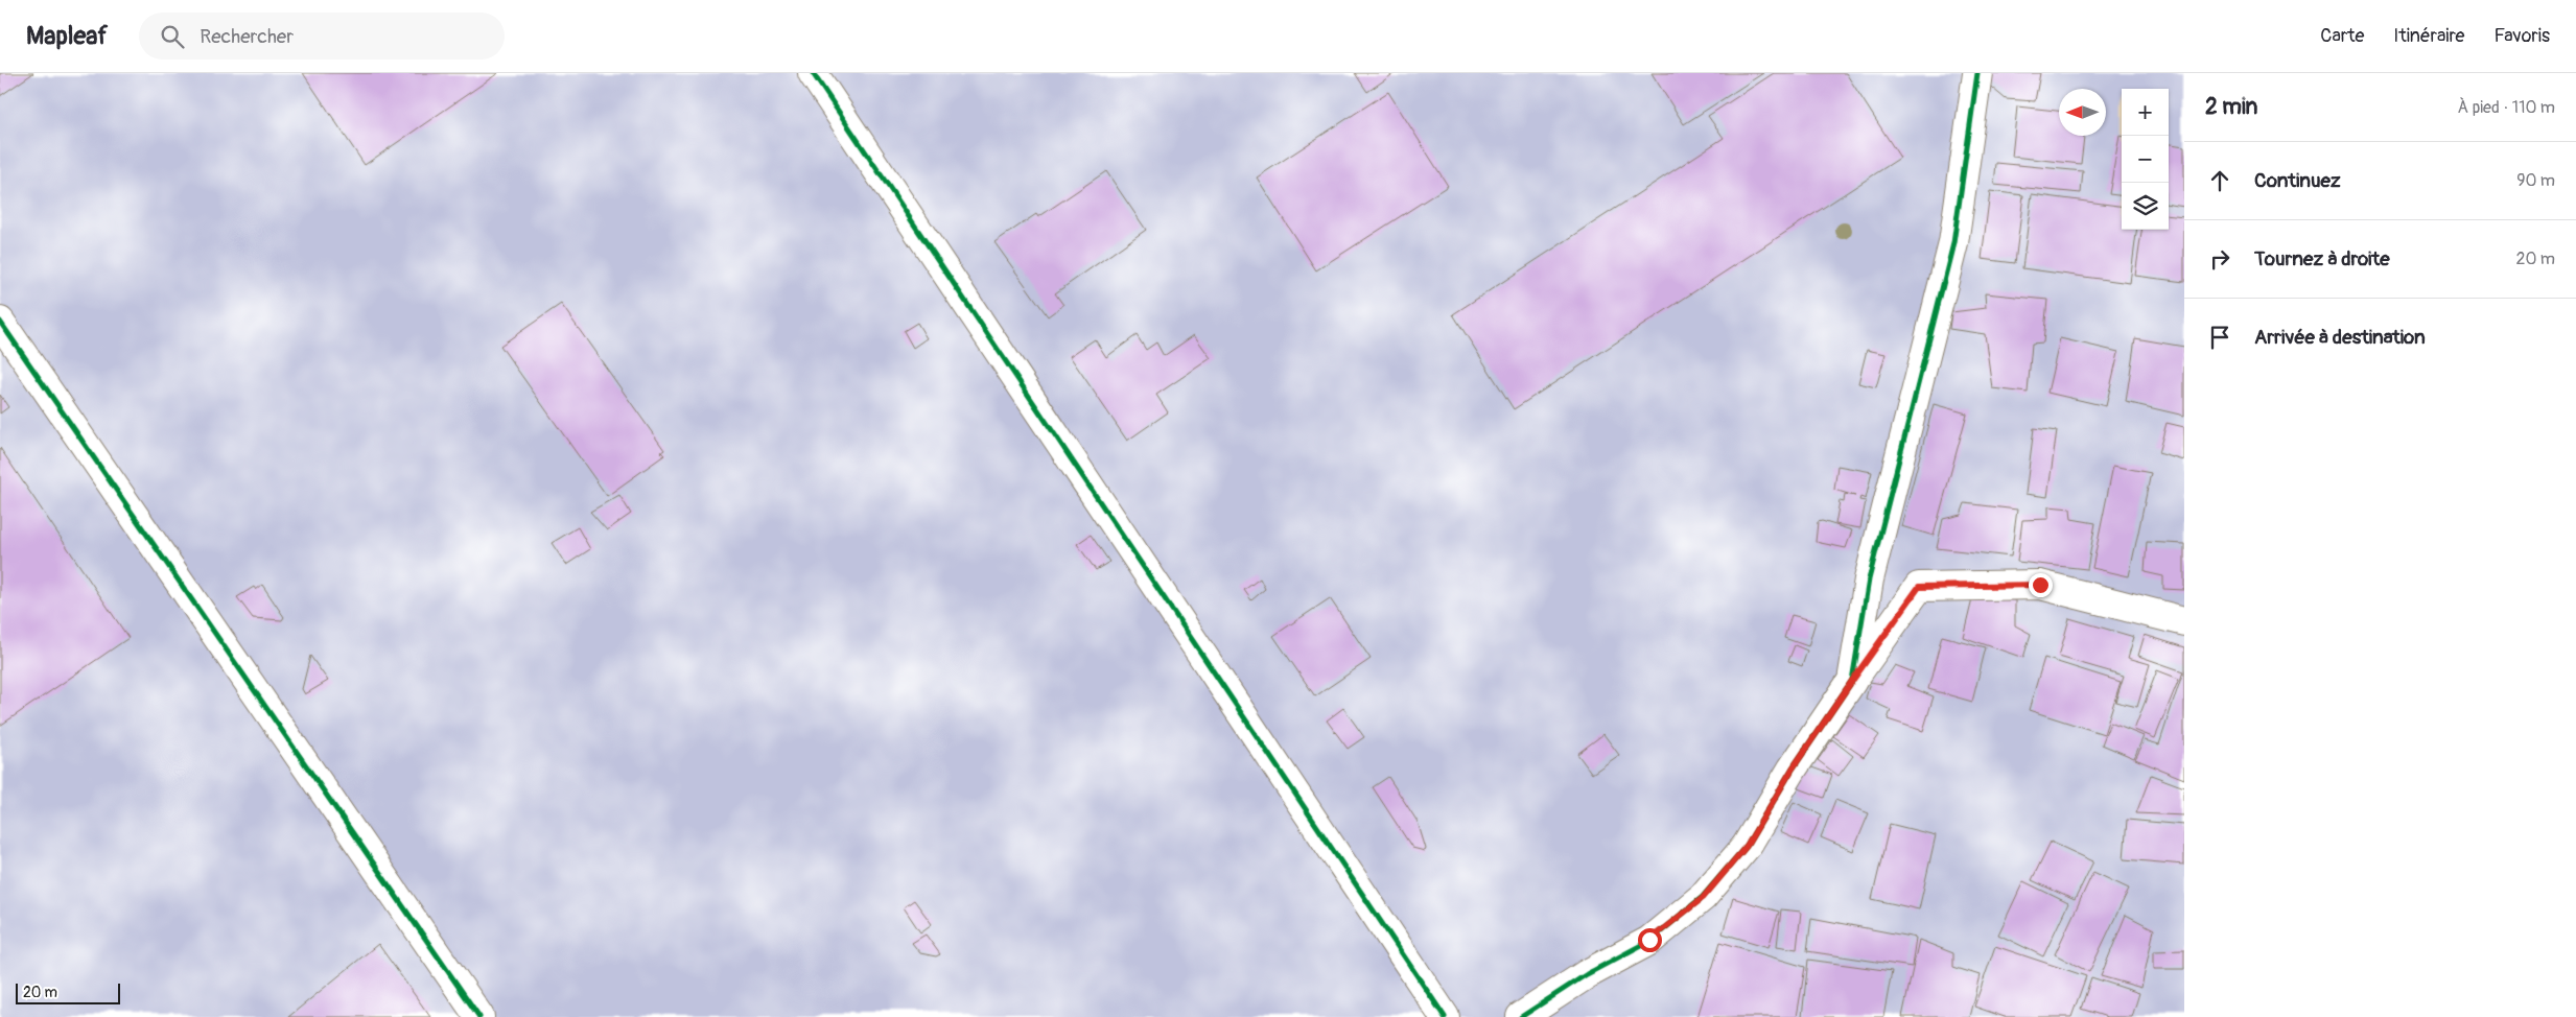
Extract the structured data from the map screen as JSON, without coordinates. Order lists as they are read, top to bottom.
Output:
{
  "scale_bar": "20 m",
  "north": "left",
  "page": {
    "header": "Mapleaf",
    "search": "Rechercher",
    "nav": ["Carte", "Itinéraire", "Favoris"],
    "heading": ["2 min", "À pied · 110 m"],
    "map_buttons": ["+", "−"],
    "list": [
      ["Continuez", "90 m"],
      ["Tournez à droite", "20 m"],
      "Arrivée à destination"
    ],
    "scale": "20 m"
  }
}
